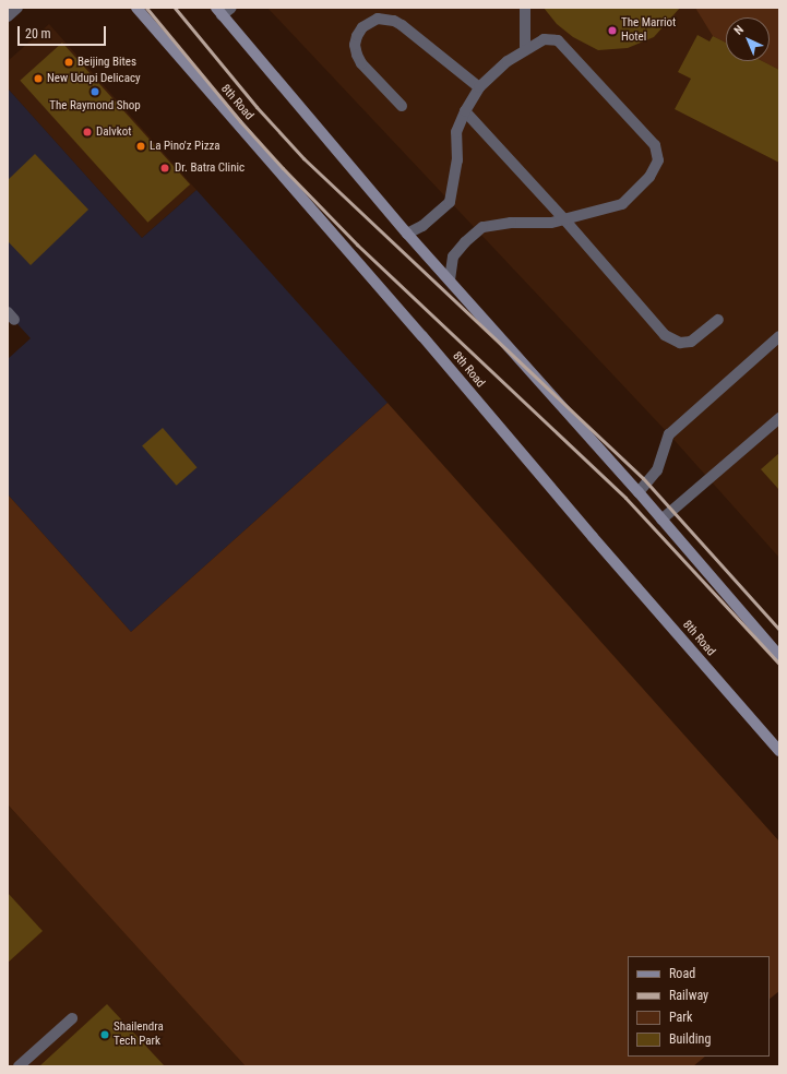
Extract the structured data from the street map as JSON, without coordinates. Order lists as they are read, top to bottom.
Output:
{
  "streets": {
    "main road": ["8th Road"]
  },
  "places": [
    "The Marriot Hotel",
    "Beijing Bites",
    "New Udupi Delicacy",
    "The Raymond Shop",
    "Dalvkot",
    "La Pino'z Pizza",
    "Dr. Batra Clinic",
    "Shailendra Tech Park"
  ],
  "legend": [
    "Road",
    "Railway",
    "Park",
    "Building"
  ],
  "scale_bar": "20 m",
  "north": "top left"
}
